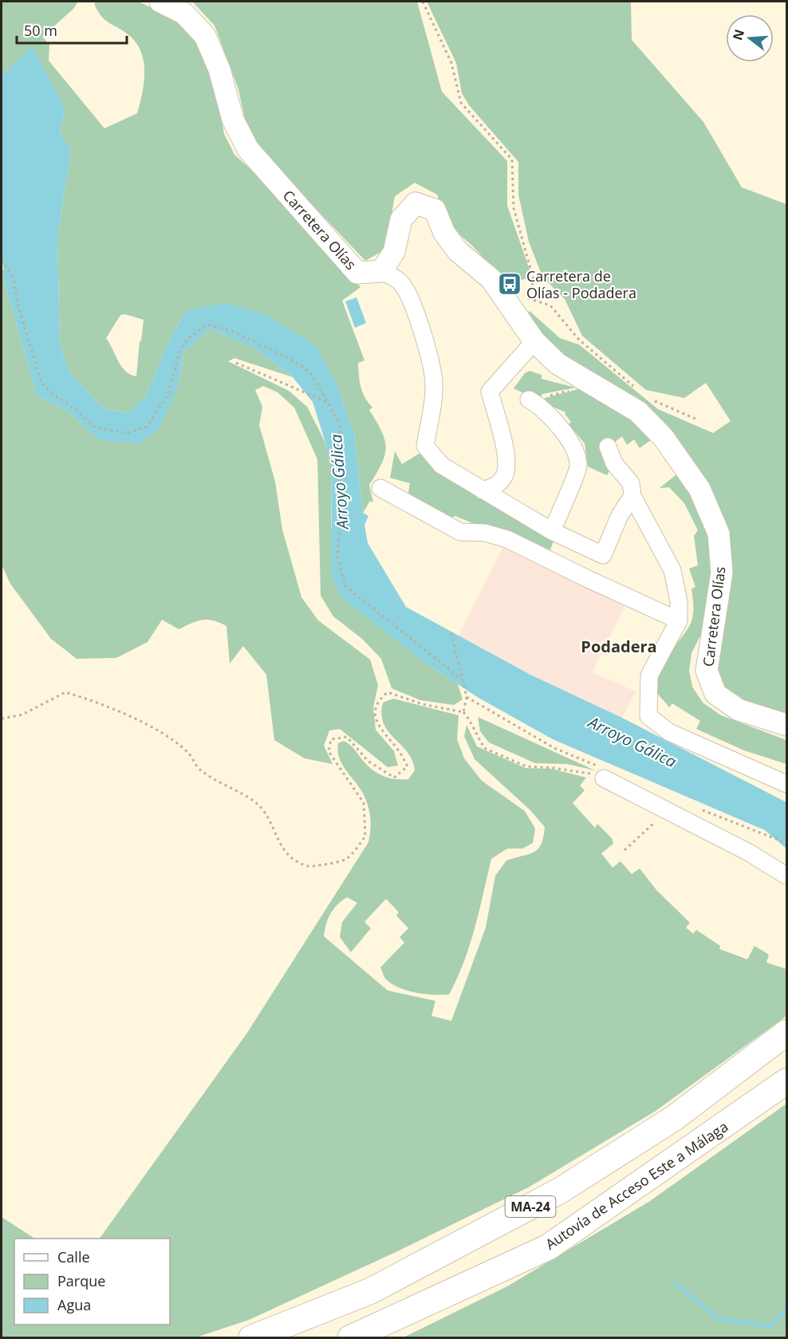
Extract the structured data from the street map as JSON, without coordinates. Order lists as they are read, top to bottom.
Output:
{
  "streets": {
    "highway": ["Autovía de Acceso Este a Málaga", "MA-24"],
    "main road": ["Carretera Olías"]
  },
  "districts": ["Podadera"],
  "water": ["Arroyo Gálica"],
  "places": {
    "bus stop": ["Carretera de Olías - Podadera"]
  },
  "legend": ["Calle", "Parque", "Agua"],
  "scale_bar": "50 m",
  "north": "left"
}
